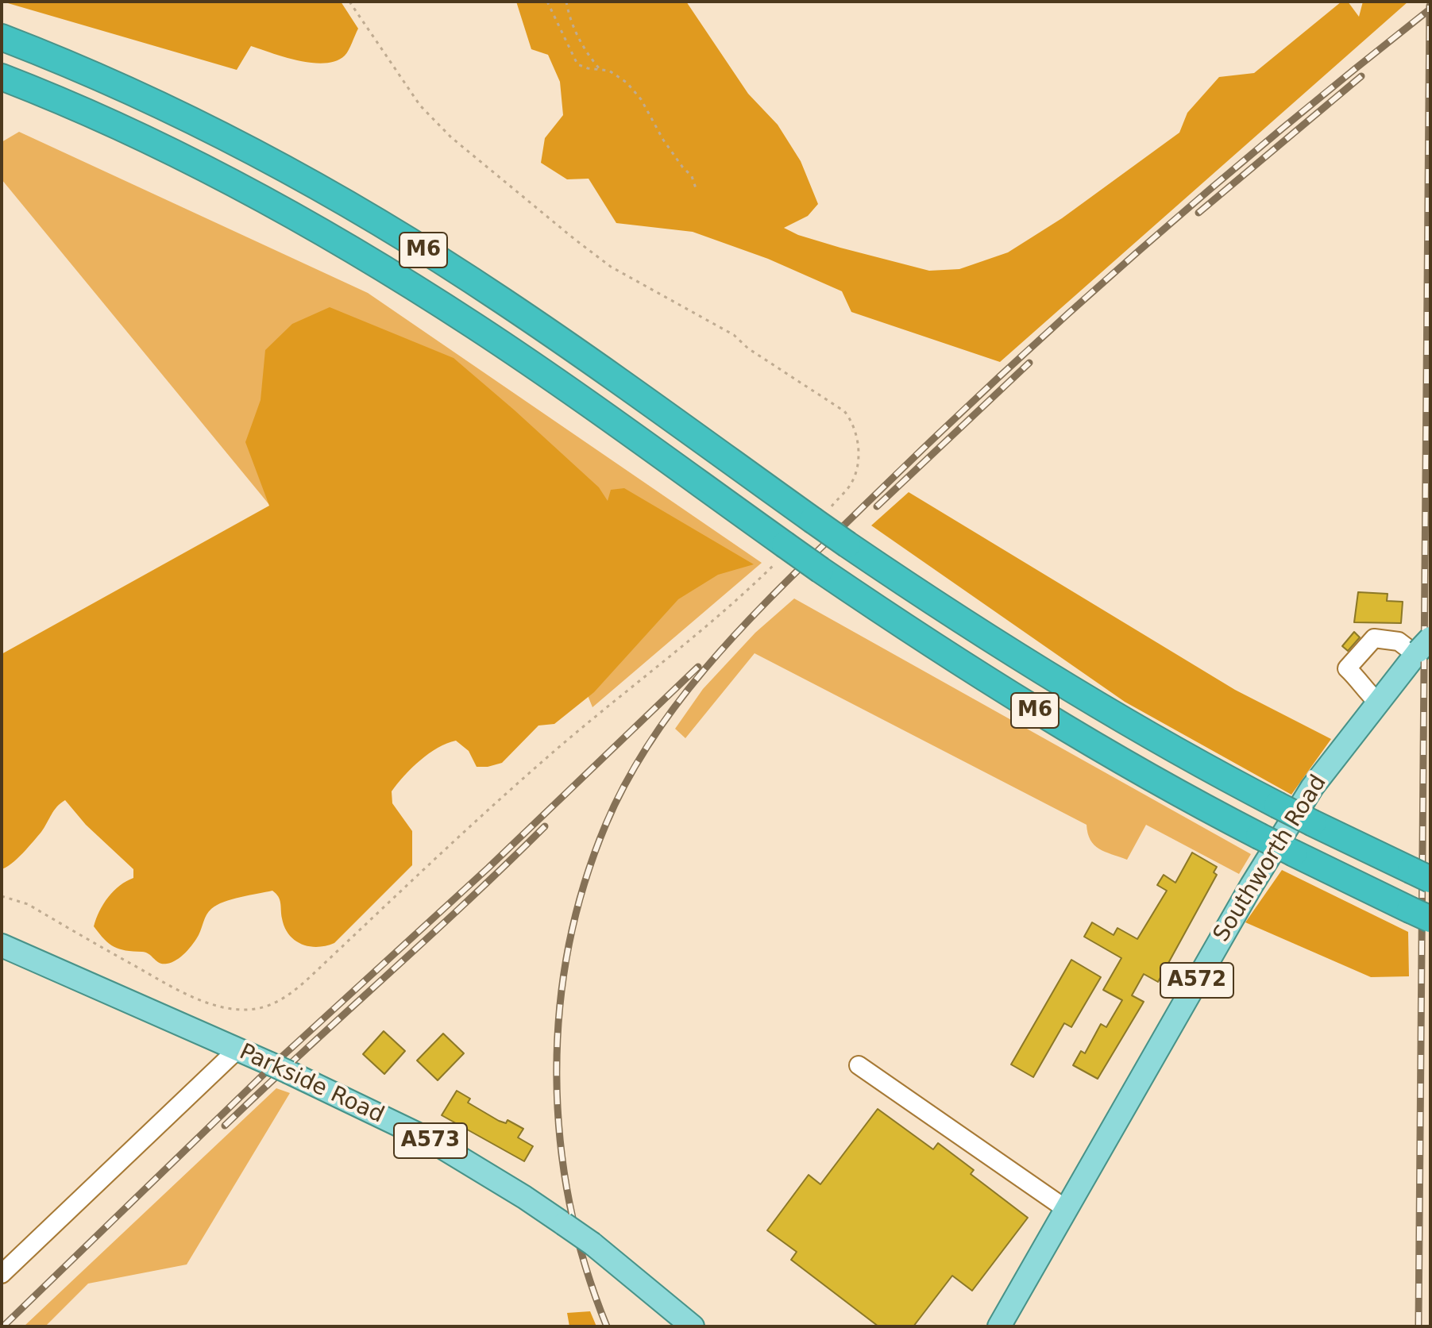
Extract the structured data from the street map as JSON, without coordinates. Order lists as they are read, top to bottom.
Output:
{
  "streets": {
    "highway": ["M6"],
    "main road": [
      "Southworth Road",
      "A572",
      "Parkside Road",
      "A573"
    ]
  }
}
